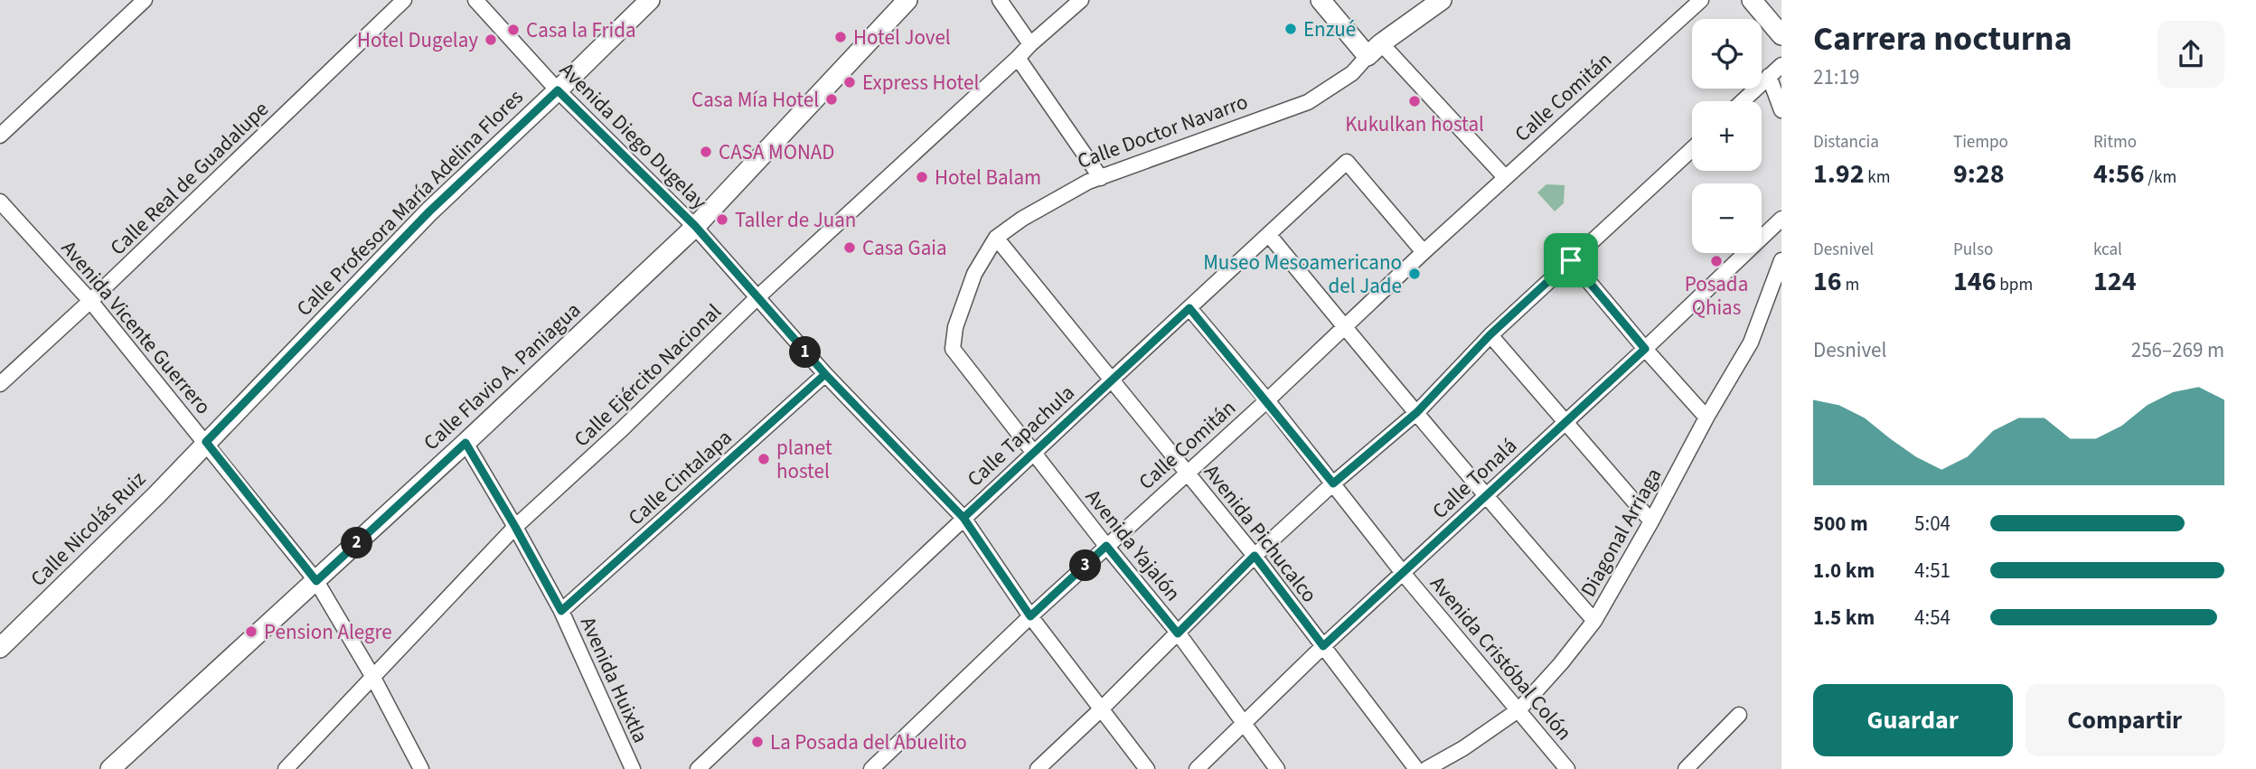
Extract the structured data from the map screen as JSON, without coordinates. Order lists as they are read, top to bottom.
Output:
{
  "streets": {
    "street": [
      "Calle Comitán",
      "Calle Doctor Navarro",
      "Avenida Diego Dugelay",
      "Calle Real de Guadalupe",
      "Calle Profesora María Adelina Flores",
      "Avenida Vicente Guerrero",
      "Calle Ejército Nacional",
      "Calle Flavio A. Paniagua",
      "Calle Tapachula",
      "Calle Cintalapa",
      "Calle Tonalá",
      "Calle Nicolás Ruiz",
      "Diagonal Arriaga",
      "Avenida Pichucalco",
      "Avenida Yajalón",
      "Avenida Cristóbal Colón",
      "Avenida Huixtla"
    ]
  },
  "crossings": [
    ["Calle Comitán", "Avenida Diego Dugelay"],
    ["Calle Comitán", "Calle Tapachula"],
    ["Calle Comitán", "Avenida Pichucalco"],
    ["Calle Comitán", "Avenida Yajalón"],
    ["Calle Comitán", "Avenida Cristóbal Colón"],
    ["Calle Doctor Navarro", "Avenida Pichucalco"],
    ["Calle Doctor Navarro", "Avenida Yajalón"],
    ["Avenida Diego Dugelay", "Calle Profesora María Adelina Flores"],
    ["Avenida Diego Dugelay", "Calle Ejército Nacional"],
    ["Avenida Diego Dugelay", "Calle Flavio A. Paniagua"],
    ["Avenida Diego Dugelay", "Calle Tapachula"],
    ["Avenida Diego Dugelay", "Calle Cintalapa"],
    ["Calle Real de Guadalupe", "Avenida Vicente Guerrero"],
    ["Calle Profesora María Adelina Flores", "Avenida Vicente Guerrero"],
    ["Calle Profesora María Adelina Flores", "Calle Nicolás Ruiz"],
    ["Avenida Vicente Guerrero", "Calle Ejército Nacional"],
    ["Avenida Vicente Guerrero", "Calle Flavio A. Paniagua"],
    ["Avenida Vicente Guerrero", "Calle Nicolás Ruiz"],
    ["Calle Ejército Nacional", "Avenida Huixtla"],
    ["Calle Flavio A. Paniagua", "Avenida Huixtla"],
    ["Calle Tapachula", "Avenida Pichucalco"],
    ["Calle Tapachula", "Avenida Yajalón"],
    ["Calle Tapachula", "Avenida Cristóbal Colón"],
    ["Calle Cintalapa", "Avenida Huixtla"],
    ["Calle Tonalá", "Avenida Pichucalco"],
    ["Calle Tonalá", "Avenida Yajalón"],
    ["Calle Tonalá", "Avenida Cristóbal Colón"],
    ["Diagonal Arriaga", "Avenida Cristóbal Colón"]
  ],
  "places": [
    "Enzué",
    "Casa la Frida",
    "Hotel Jovel",
    "Hotel Dugelay",
    "Express Hotel",
    "Casa Mía Hotel",
    "Kukulkan hostal",
    "CASA MONAD",
    "Hotel Balam",
    "Taller de Juan",
    "Casa Gaia",
    "Posada Qhias",
    "Museo Mesoamericano del Jade",
    "planet hostel",
    "Pension Alegre",
    "La Posada del Abuelito"
  ],
  "page": {
    "heading": ["Carrera nocturna", "21:19"],
    "map_buttons": ["+", "−"],
    "stats": [
      ["Distancia", "1.92 km"],
      ["Tiempo", "9:28"],
      ["Ritmo", "4:56 /km"],
      ["Desnivel", "16 m"],
      ["Pulso", "146 bpm"],
      ["kcal", "124"]
    ],
    "chart": ["Desnivel", "256–269 m"],
    "pins": ["1", "2", "3"],
    "list": [
      {
        "name": "500 m",
        "note": "5:04"
      },
      {
        "name": "1.0 km",
        "note": "4:51"
      },
      {
        "name": "1.5 km",
        "note": "4:54"
      }
    ],
    "buttons": ["Guardar", "Compartir"]
  }
}
